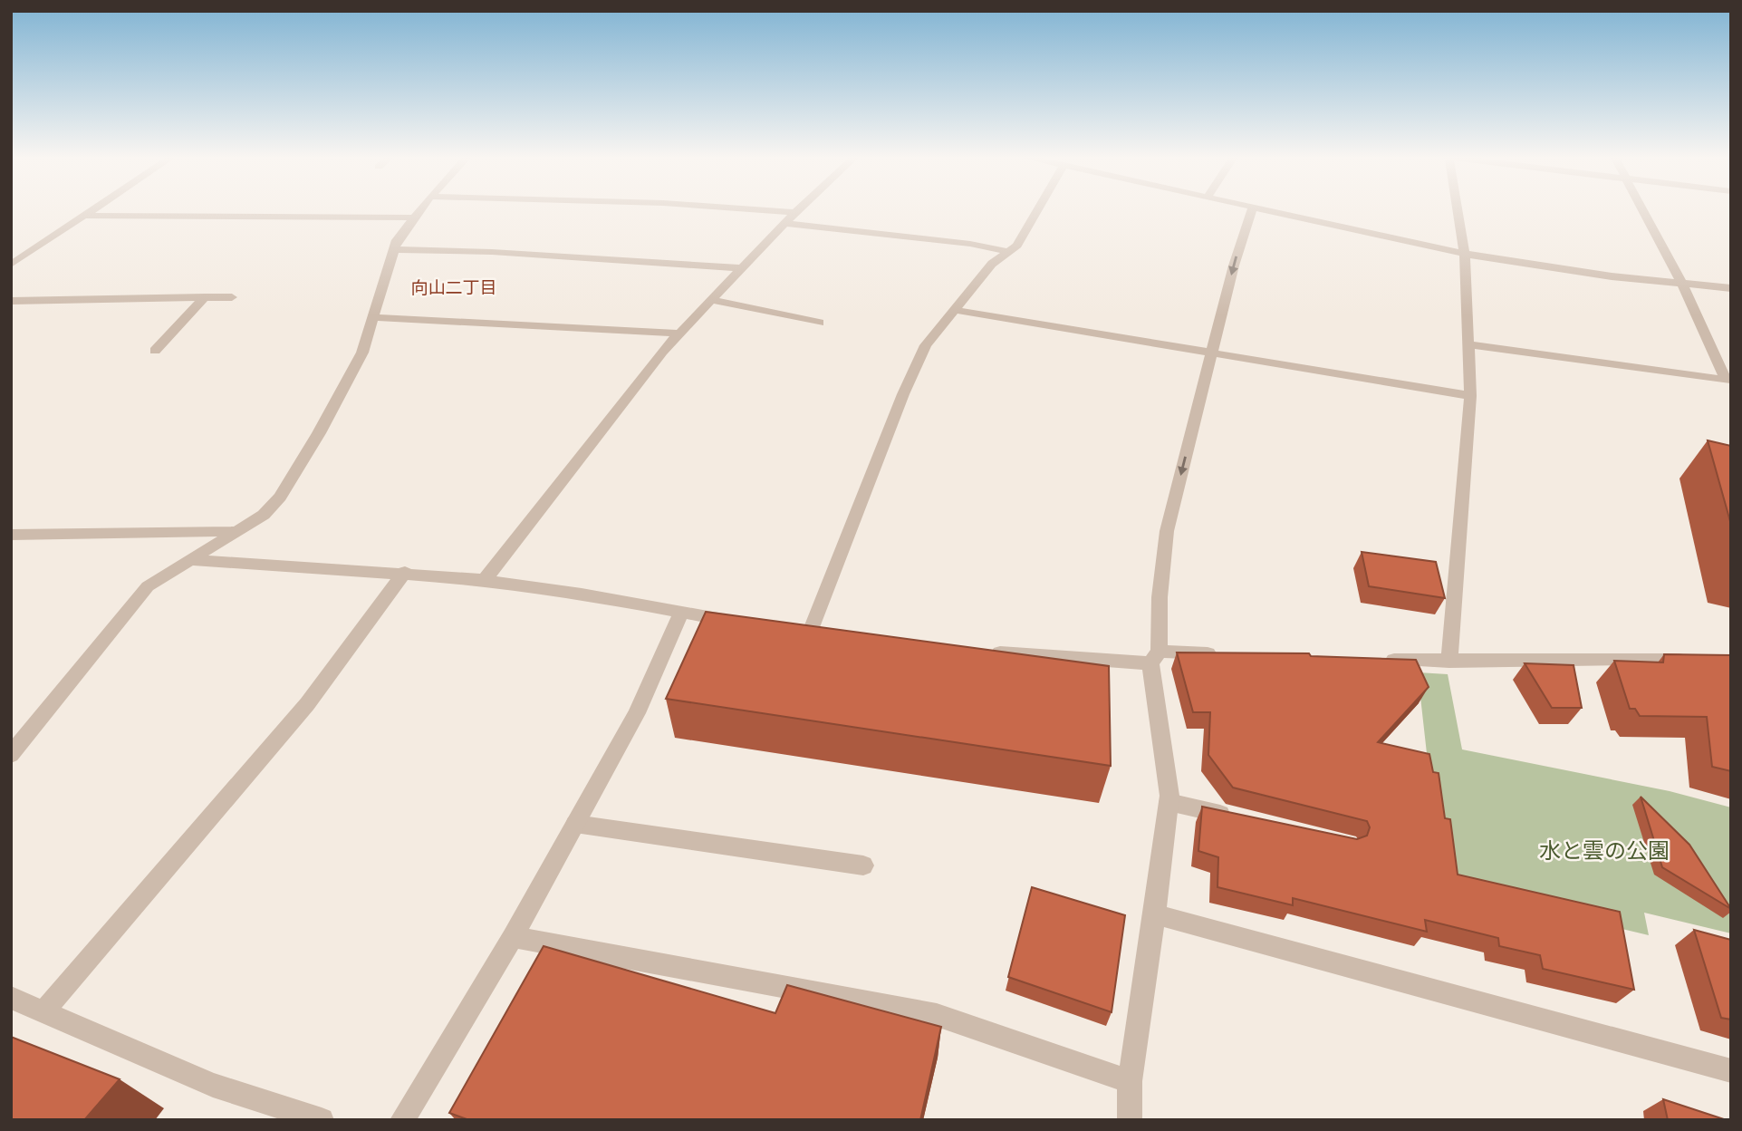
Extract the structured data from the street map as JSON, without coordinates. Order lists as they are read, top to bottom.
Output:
{
  "districts": ["向山二丁目"],
  "parks": ["水と雲の公園"]
}
